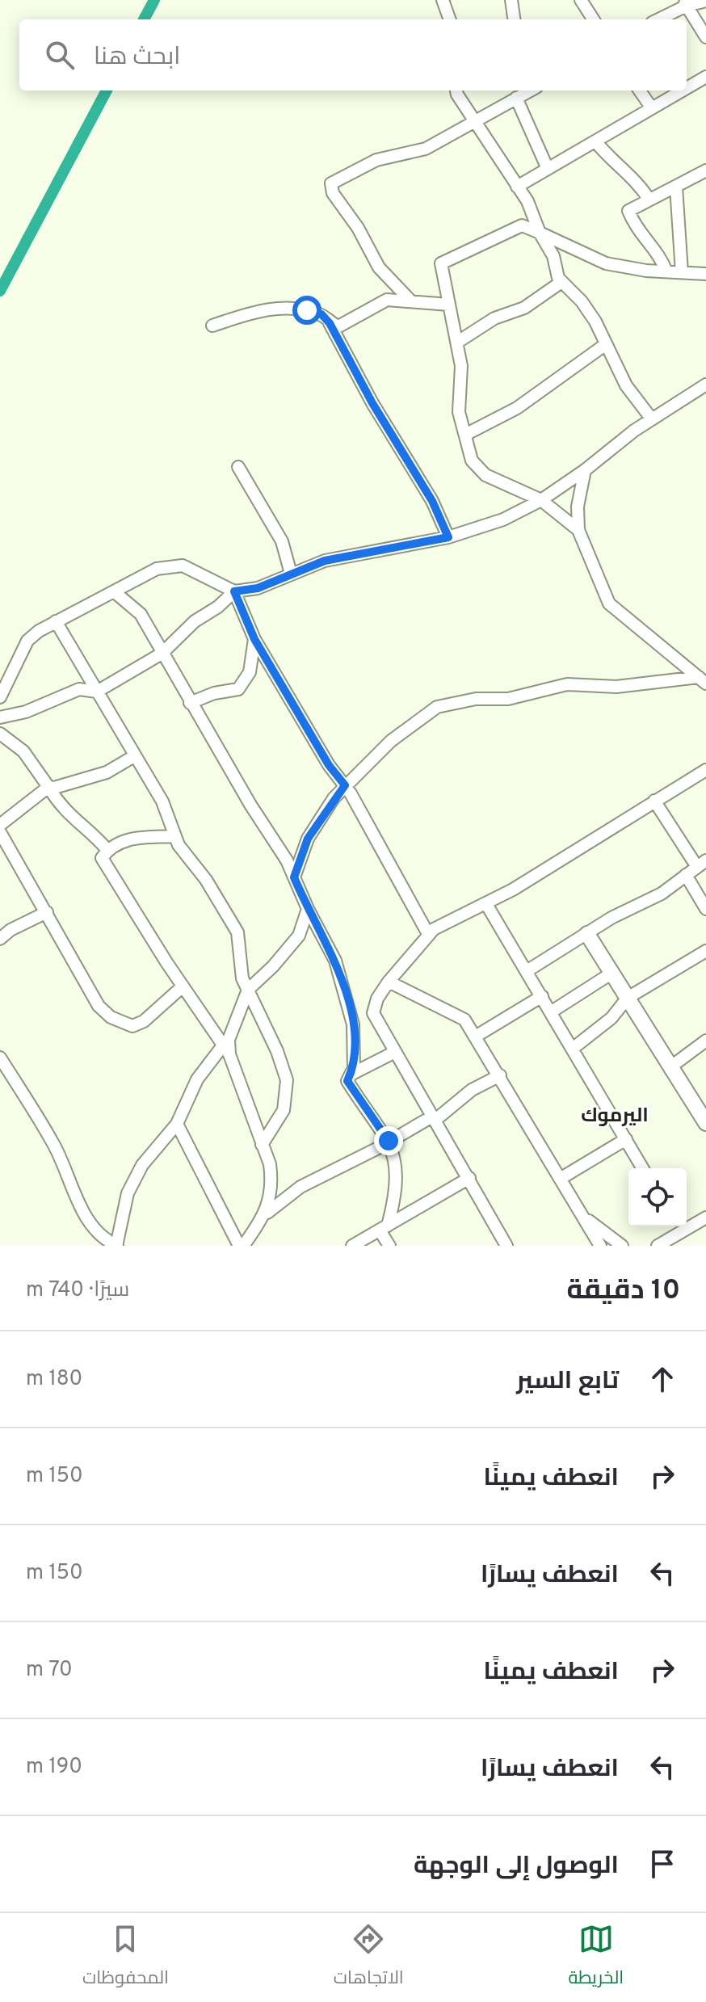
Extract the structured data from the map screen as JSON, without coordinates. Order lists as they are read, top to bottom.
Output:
{
  "districts": ["اليرموك"],
  "page": {
    "search": "ابحث هنا",
    "heading": ["10 دقيقة", "سيرًا · 740 m"],
    "list": [
      ["تابع السير", "180 m"],
      ["انعطف يمينًا", "150 m"],
      ["انعطف يسارًا", "150 m"],
      ["انعطف يمينًا", "70 m"],
      ["انعطف يسارًا", "190 m"],
      "الوصول إلى الوجهة"
    ],
    "nav": ["الخريطة", "الاتجاهات", "المحفوظات"]
  }
}
